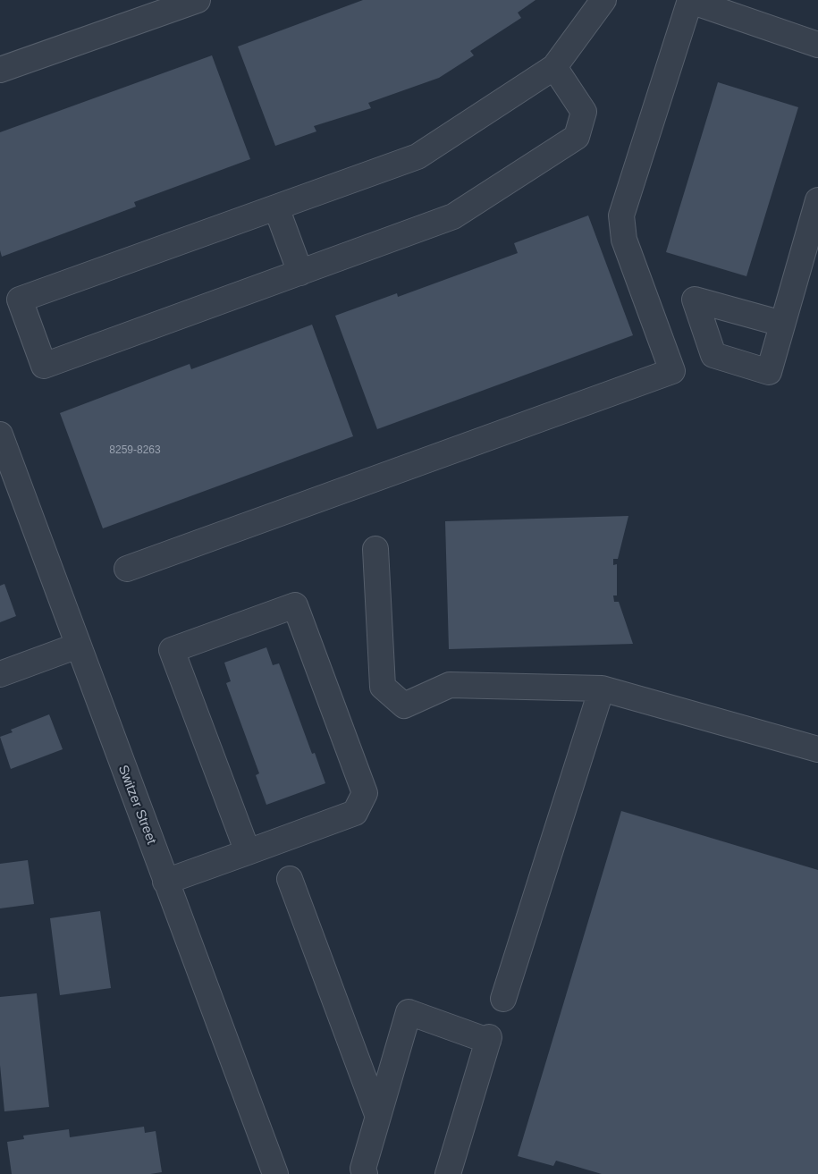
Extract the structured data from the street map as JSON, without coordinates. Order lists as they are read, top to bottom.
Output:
{
  "streets": {
    "street": ["Switzer Street"]
  },
  "house_numbers": ["8259-8263"]
}
